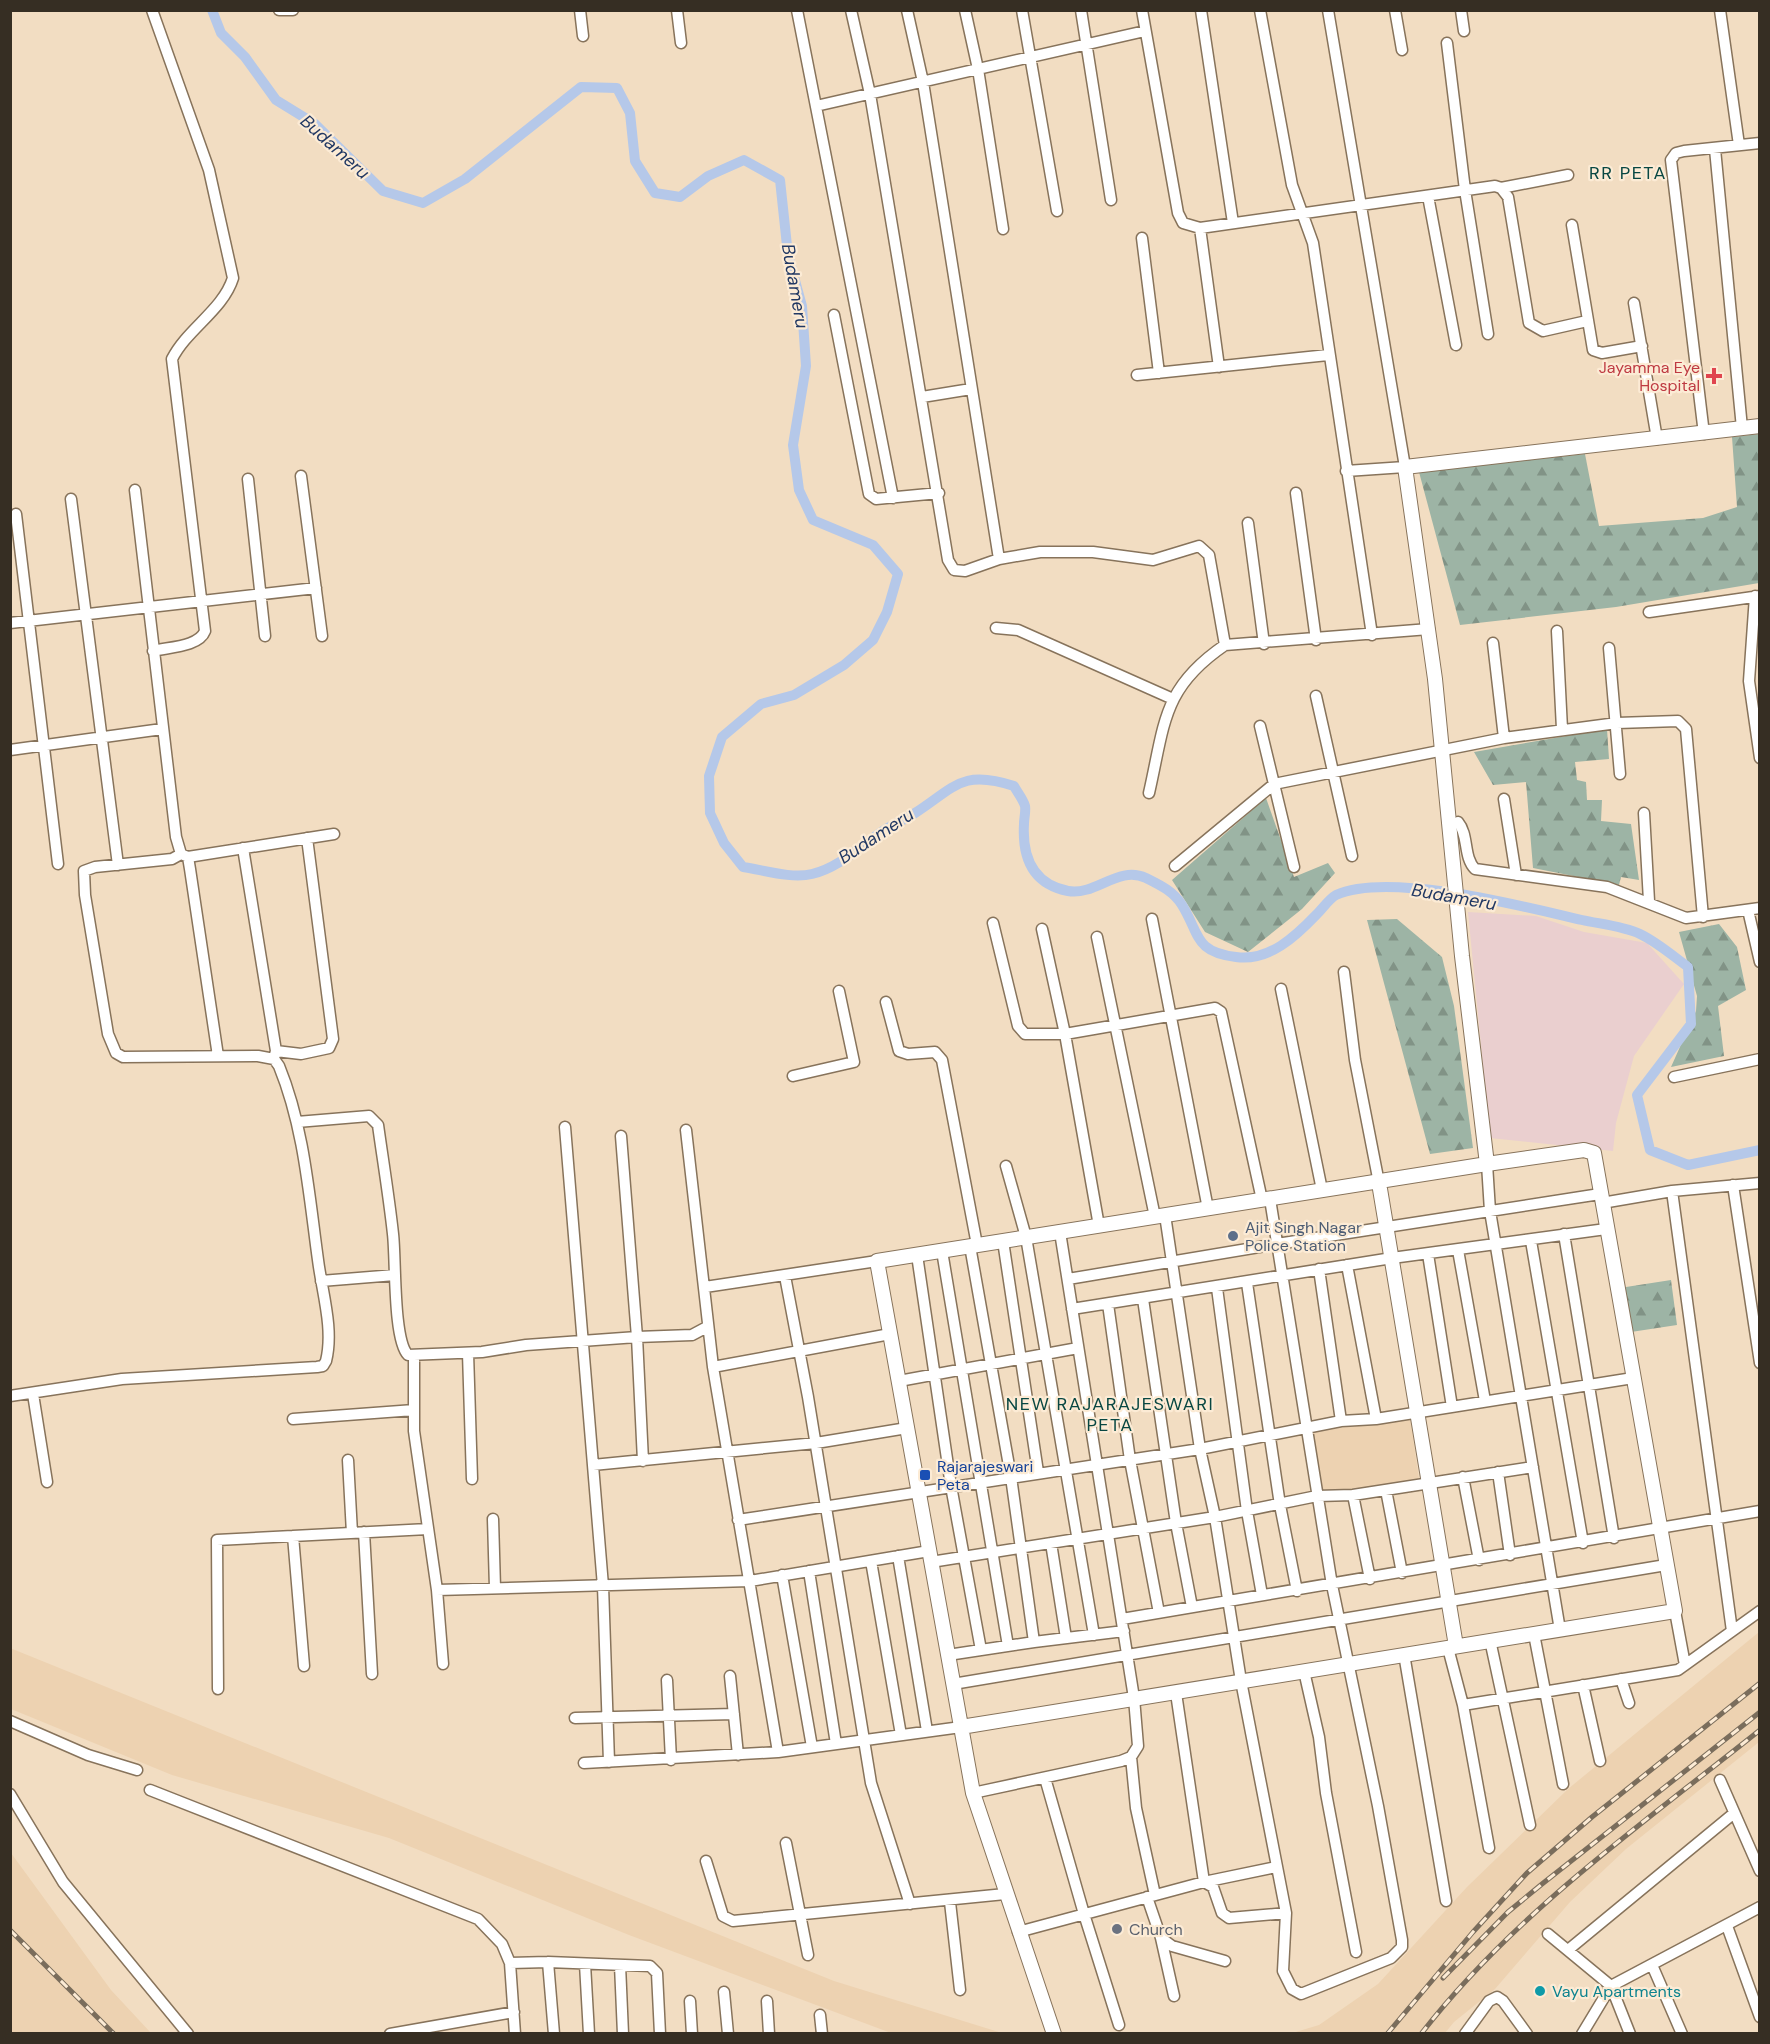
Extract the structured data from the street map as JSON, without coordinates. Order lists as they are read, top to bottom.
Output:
{
  "districts": ["RR PETA", "NEW RAJARAJESWARI PETA"],
  "water": ["Budameru"],
  "places": {
    "health": ["Jayamma Eye Hospital"],
    "other": ["Ajit Singh Nagar Police Station", "Church", "Vayu Apartments"],
    "transit": ["Rajarajeswari Peta"]
  }
}
